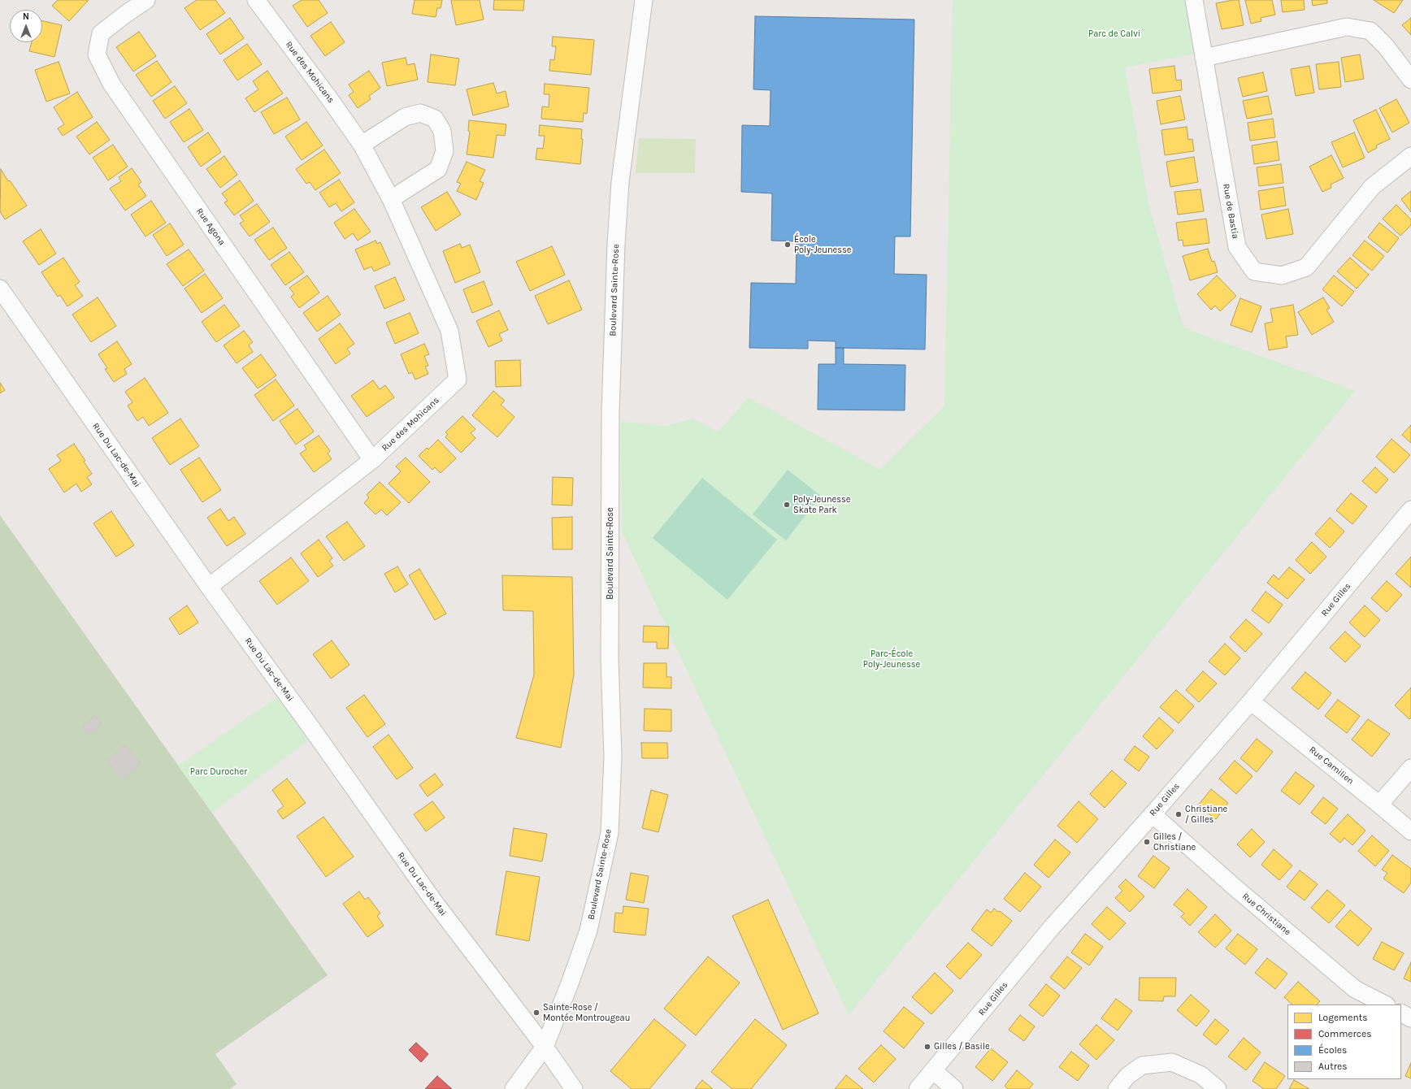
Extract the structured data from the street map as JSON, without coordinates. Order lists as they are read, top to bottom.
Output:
{
  "streets": {
    "street": [
      "Rue des Mohicans",
      "Rue de Bastia",
      "Rue Agona",
      "Boulevard Sainte-Rose",
      "Rue Du Lac-de-Mai",
      "Rue Gilles",
      "Rue Camilien",
      "Rue Christiane"
    ]
  },
  "crossings": [
    ["Rue des Mohicans", "Rue Agona"],
    ["Rue des Mohicans", "Rue Du Lac-de-Mai"],
    ["Boulevard Sainte-Rose", "Rue Du Lac-de-Mai"],
    ["Rue Gilles", "Rue Camilien"],
    ["Rue Gilles", "Rue Christiane"]
  ],
  "parks": ["Parc de Calvi", "Parc-École Poly-Jeunesse", "Parc Durocher"],
  "places": [
    "École Poly-Jeunesse",
    "Poly-Jeunesse Skate Park",
    "Christiane / Gilles",
    "Gilles / Christiane",
    "Sainte-Rose / Montée Montrougeau",
    "Gilles / Basile"
  ],
  "legend": [
    "Logements",
    "Commerces",
    "Écoles",
    "Autres"
  ],
  "north": "top"
}
